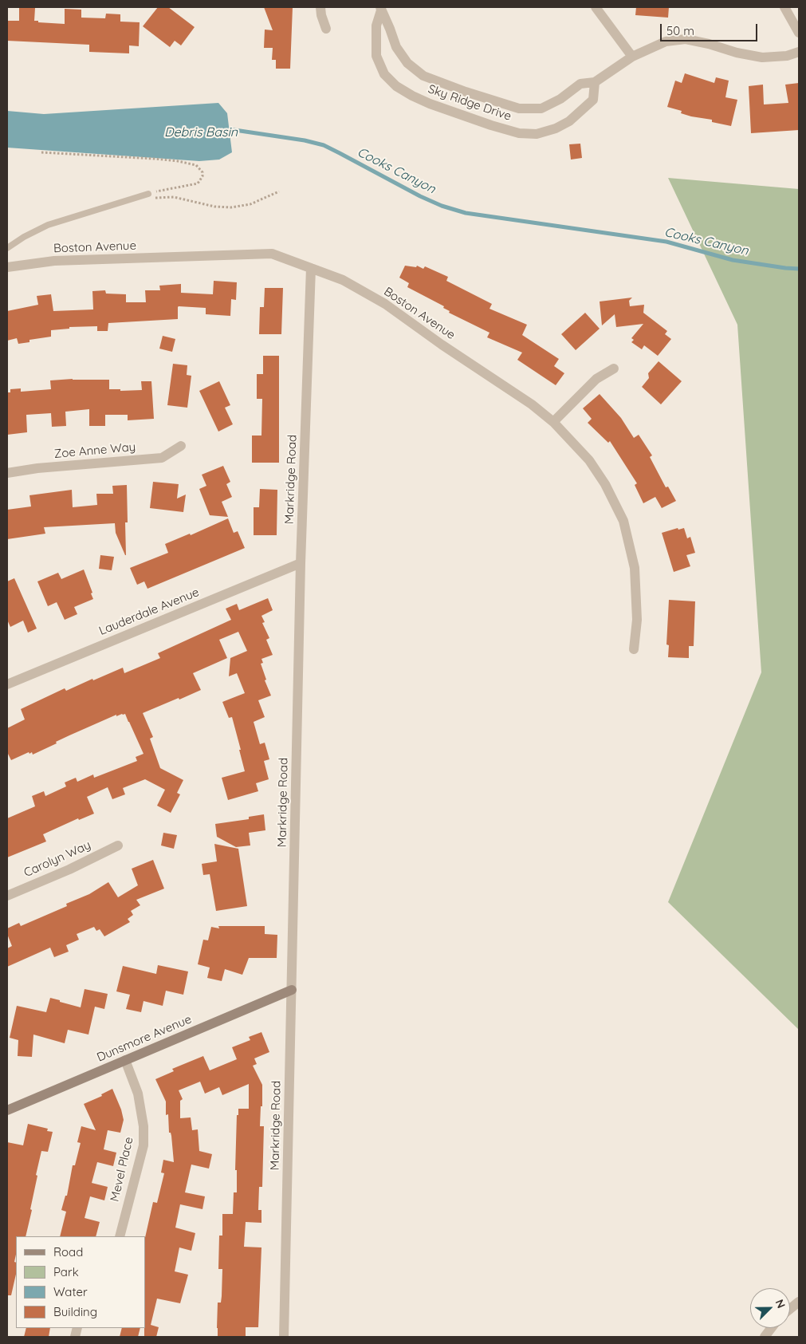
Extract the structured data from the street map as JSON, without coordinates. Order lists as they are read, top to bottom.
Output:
{
  "streets": {
    "street": [
      "Sky Ridge Drive",
      "Boston Avenue",
      "Zoe Anne Way",
      "Markridge Road",
      "Lauderdale Avenue",
      "Carolyn Way",
      "Dunsmore Avenue",
      "Mevel Place"
    ]
  },
  "crossings": [
    ["Boston Avenue", "Markridge Road"],
    ["Markridge Road", "Lauderdale Avenue"],
    ["Markridge Road", "Dunsmore Avenue"],
    ["Dunsmore Avenue", "Mevel Place"]
  ],
  "water": ["Debris Basin", "Cooks Canyon"],
  "legend": [
    "Road",
    "Park",
    "Water",
    "Building"
  ],
  "scale_bar": "50 m",
  "north": "top right"
}
